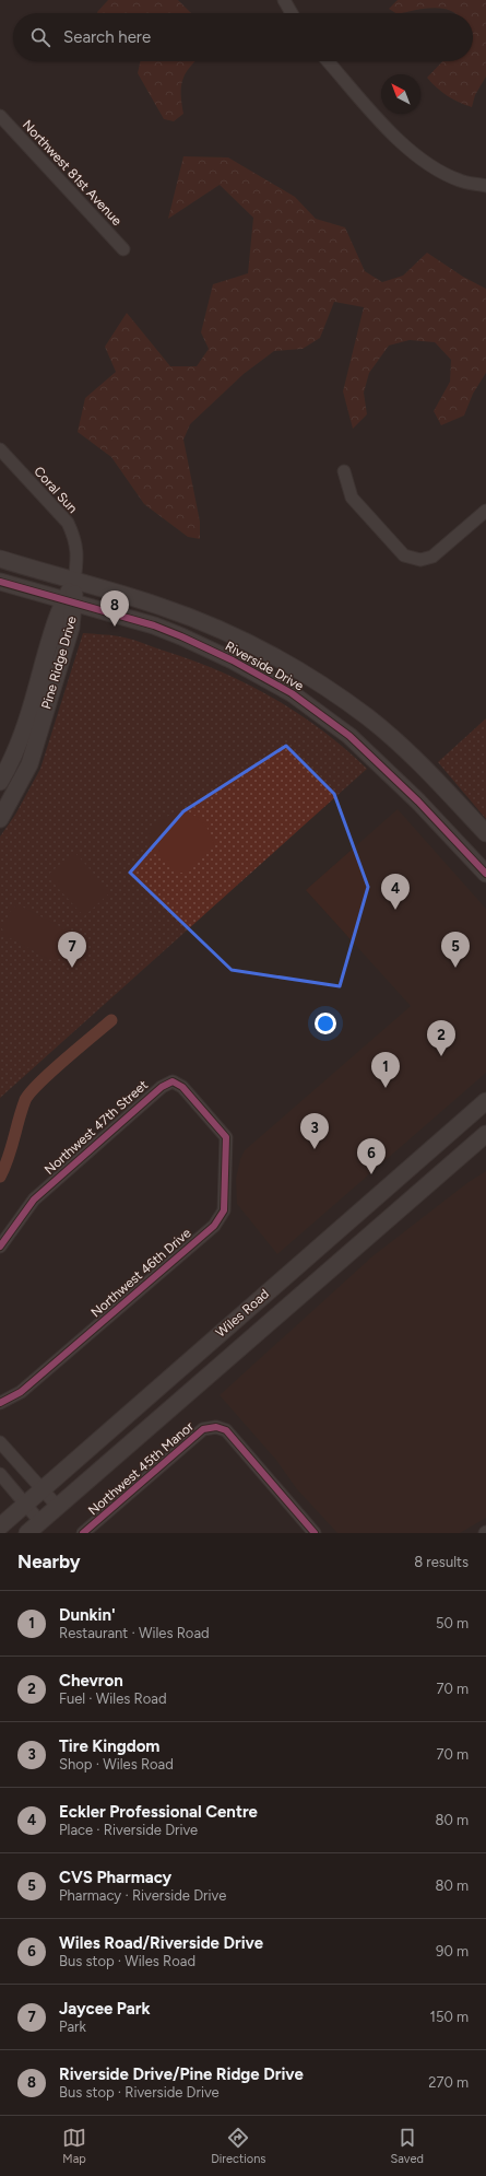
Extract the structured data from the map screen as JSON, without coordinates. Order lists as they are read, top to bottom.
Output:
{
  "streets": {
    "street": [
      "Northwest 81st Avenue",
      "Coral Sun",
      "Pine Ridge Drive",
      "Riverside Drive",
      "Northwest 47th Street",
      "Northwest 46th Drive",
      "Wiles Road",
      "Northwest 45th Manor"
    ]
  },
  "crossings": [
    ["Coral Sun", "Pine Ridge Drive"],
    ["Coral Sun", "Riverside Drive"],
    ["Pine Ridge Drive", "Riverside Drive"],
    ["Northwest 47th Street", "Northwest 46th Drive"]
  ],
  "north": "top left",
  "page": {
    "search": "Search here",
    "pins": [
      "8",
      "4",
      "5",
      "7",
      "2",
      "1",
      "3",
      "6"
    ],
    "heading": ["Nearby", "8 results"],
    "list": [
      {
        "mark": "1",
        "name": "Dunkin'",
        "note": "Restaurant · Wiles Road",
        "value": "50 m"
      },
      {
        "mark": "2",
        "name": "Chevron",
        "note": "Fuel · Wiles Road",
        "value": "70 m"
      },
      {
        "mark": "3",
        "name": "Tire Kingdom",
        "note": "Shop · Wiles Road",
        "value": "70 m"
      },
      {
        "mark": "4",
        "name": "Eckler Professional Centre",
        "note": "Place · Riverside Drive",
        "value": "80 m"
      },
      {
        "mark": "5",
        "name": "CVS Pharmacy",
        "note": "Pharmacy · Riverside Drive",
        "value": "80 m"
      },
      {
        "mark": "6",
        "name": "Wiles Road/Riverside Drive",
        "note": "Bus stop · Wiles Road",
        "value": "90 m"
      },
      {
        "mark": "7",
        "name": "Jaycee Park",
        "note": "Park",
        "value": "150 m"
      },
      {
        "mark": "8",
        "name": "Riverside Drive/Pine Ridge Drive",
        "note": "Bus stop · Riverside Drive",
        "value": "270 m"
      }
    ],
    "nav": ["Map", "Directions", "Saved"]
  }
}
